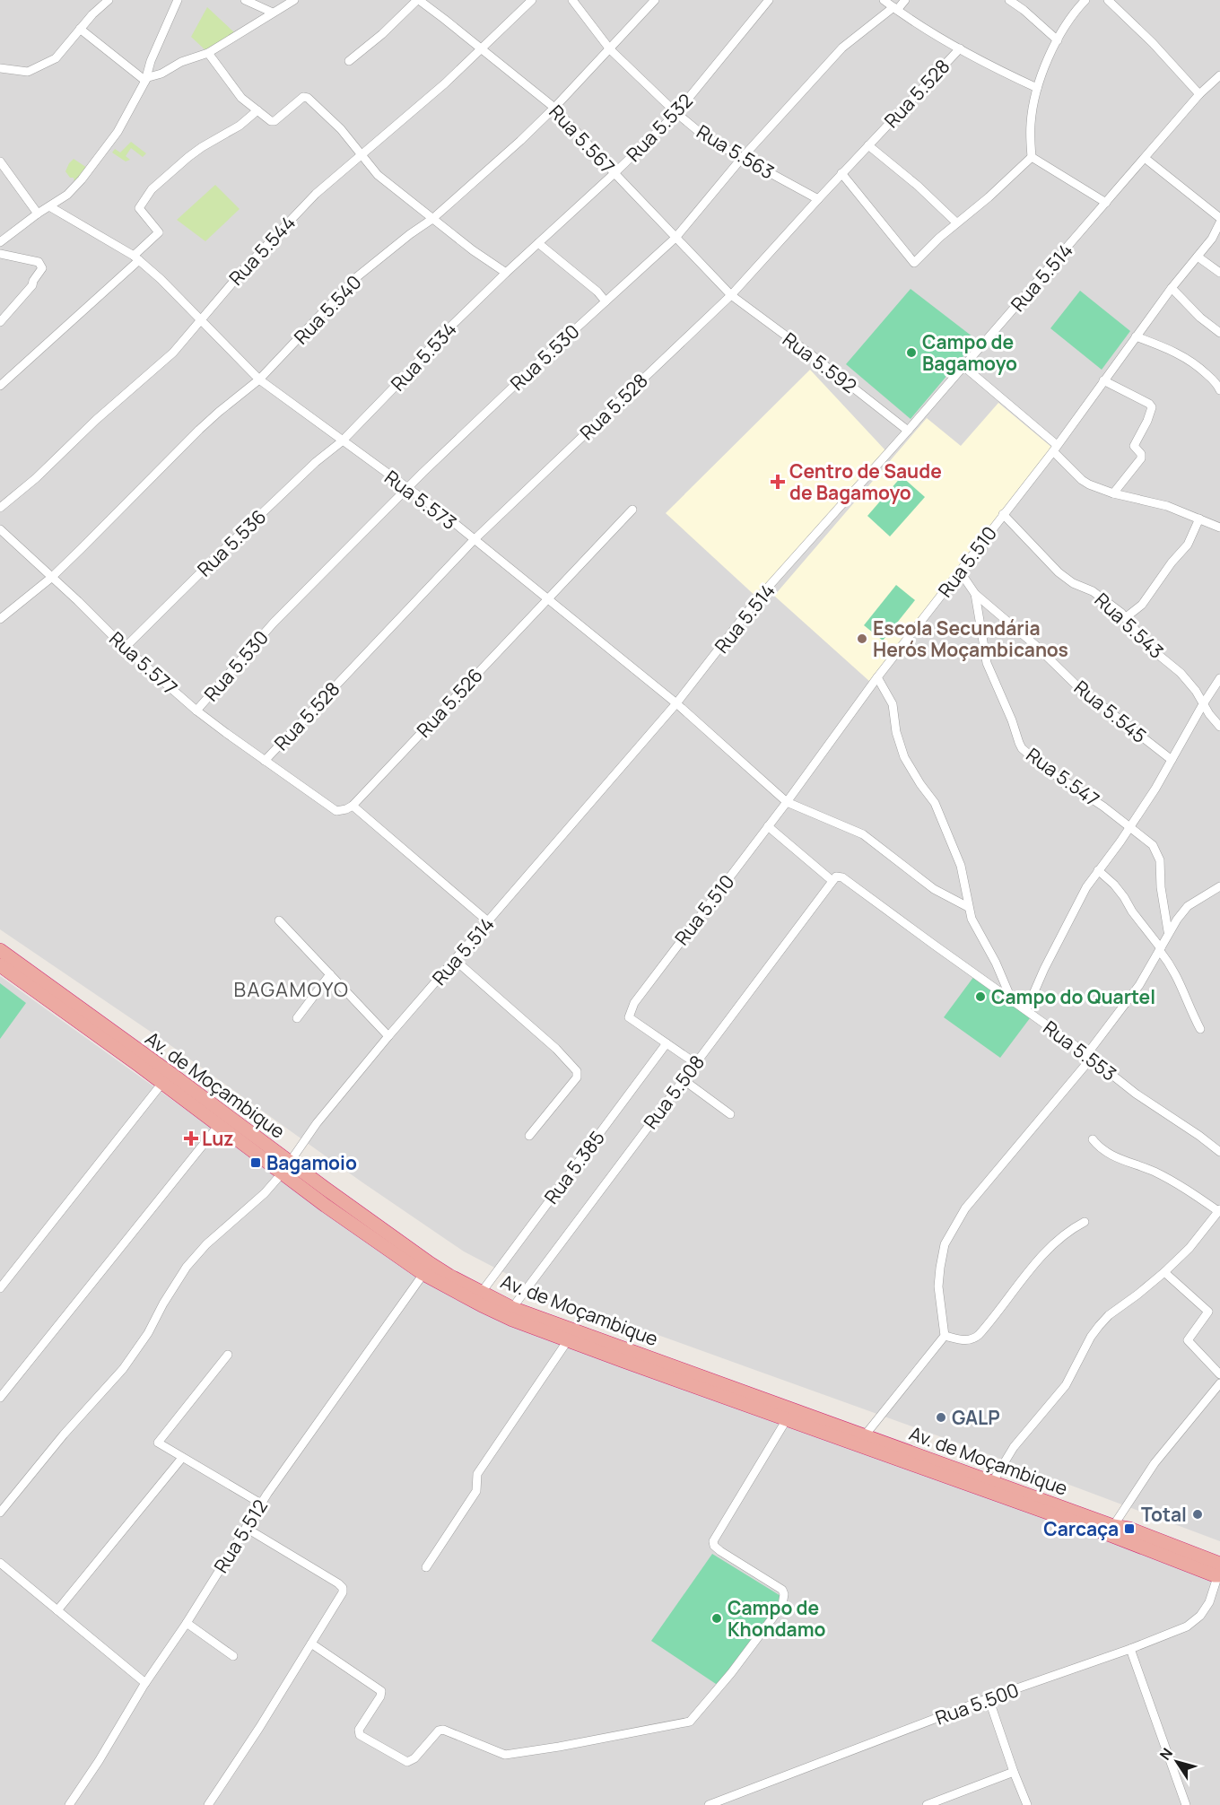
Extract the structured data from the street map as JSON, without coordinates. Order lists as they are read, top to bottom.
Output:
{
  "streets": {
    "highway": ["Av. de Moçambique"],
    "street": [
      "Rua 5.528",
      "Rua 5.532",
      "Rua 5.567",
      "Rua 5.563",
      "Rua 5.544",
      "Rua 5.514",
      "Rua 5.540",
      "Rua 5.534",
      "Rua 5.530",
      "Rua 5.592",
      "Rua 5.573",
      "Rua 5.536",
      "Rua 5.510",
      "Rua 5.543",
      "Rua 5.577",
      "Rua 5.526",
      "Rua 5.545",
      "Rua 5.547",
      "Rua 5.553",
      "Rua 5.508",
      "Rua 5.385",
      "Rua 5.512",
      "Rua 5.500"
    ]
  },
  "crossings": [
    ["Rua 5.528", "Rua 5.567"],
    ["Rua 5.528", "Rua 5.563"],
    ["Rua 5.528", "Rua 5.592"],
    ["Rua 5.528", "Rua 5.573"],
    ["Rua 5.528", "Rua 5.577"],
    ["Rua 5.532", "Rua 5.567"],
    ["Rua 5.532", "Rua 5.563"],
    ["Rua 5.532", "Rua 5.534"],
    ["Rua 5.567", "Rua 5.544"],
    ["Rua 5.567", "Rua 5.540"],
    ["Rua 5.567", "Rua 5.530"],
    ["Rua 5.567", "Rua 5.592"],
    ["Rua 5.563", "Rua 5.540"],
    ["Rua 5.563", "Rua 5.530"],
    ["Rua 5.544", "Rua 5.573"],
    ["Rua 5.514", "Rua 5.592"],
    ["Rua 5.514", "Rua 5.573"],
    ["Rua 5.514", "Av. de Moçambique"],
    ["Rua 5.540", "Rua 5.573"],
    ["Rua 5.540", "Rua 5.577"],
    ["Rua 5.534", "Rua 5.573"],
    ["Rua 5.534", "Rua 5.536"],
    ["Rua 5.530", "Rua 5.573"],
    ["Rua 5.530", "Rua 5.577"],
    ["Rua 5.573", "Rua 5.536"],
    ["Rua 5.573", "Rua 5.510"],
    ["Rua 5.573", "Rua 5.526"],
    ["Rua 5.536", "Rua 5.577"],
    ["Rua 5.510", "Rua 5.543"],
    ["Rua 5.510", "Rua 5.545"],
    ["Rua 5.510", "Rua 5.553"],
    ["Rua 5.510", "Rua 5.385"],
    ["Rua 5.577", "Rua 5.526"],
    ["Rua 5.545", "Rua 5.547"],
    ["Rua 5.553", "Rua 5.508"],
    ["Av. de Moçambique", "Rua 5.508"],
    ["Av. de Moçambique", "Rua 5.385"],
    ["Av. de Moçambique", "Rua 5.512"],
    ["Av. de Moçambique", "Rua 5.500"]
  ],
  "districts": ["BAGAMOYO"],
  "places": {
    "other": [
      "Campo de Bagamoyo",
      "Escola Secundária Herós Moçambicanos",
      "Campo do Quartel",
      "GALP",
      "Total",
      "Campo de Khondamo"
    ],
    "health": ["Centro de Saude de Bagamoyo", "Luz"],
    "transit": ["Bagamoio", "Carcaça"]
  },
  "north": "top left"
}
